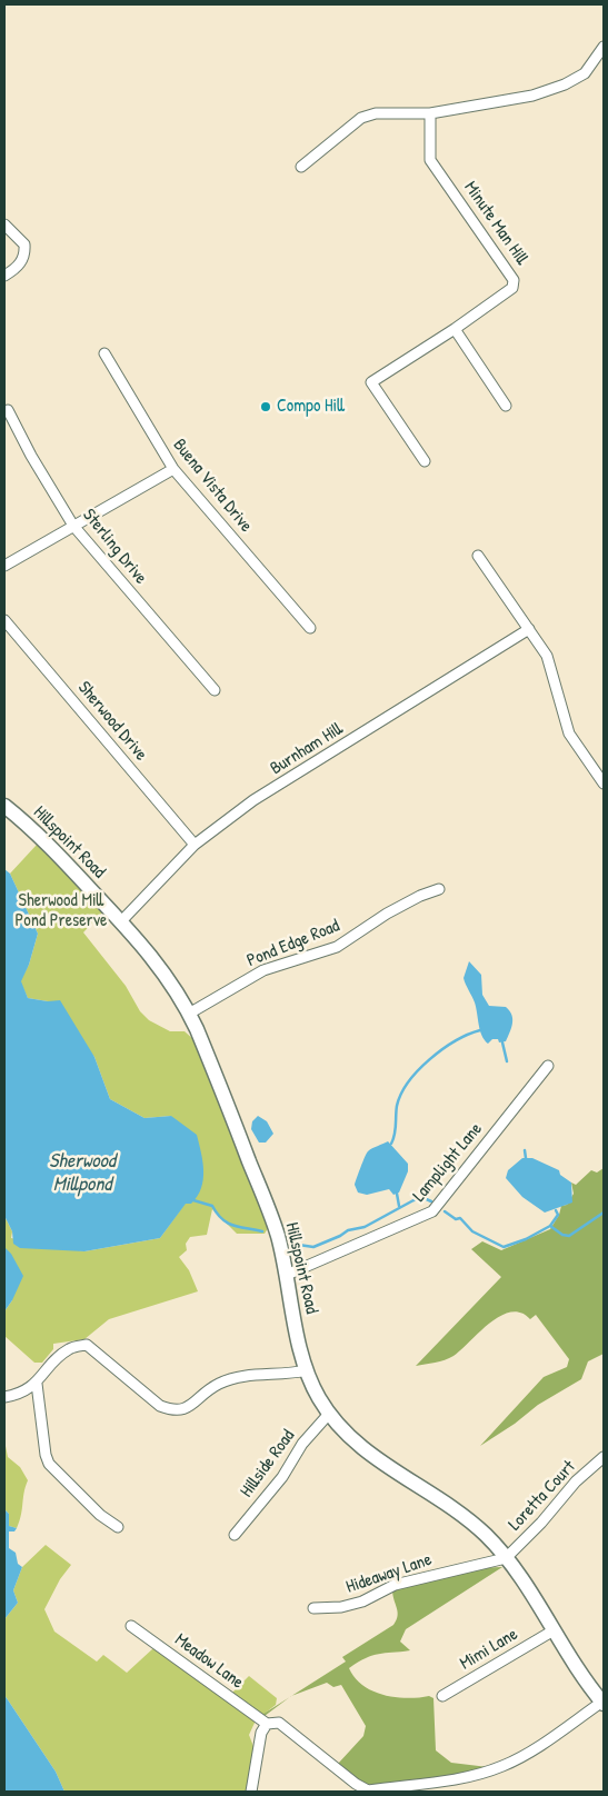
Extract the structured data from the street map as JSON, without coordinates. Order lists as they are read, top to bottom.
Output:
{
  "streets": {
    "street": [
      "Minute Man Hill",
      "Buena Vista Drive",
      "Sterling Drive",
      "Sherwood Drive",
      "Burnham Hill",
      "Hillspoint Road",
      "Pond Edge Road",
      "Lamplight Lane",
      "Hillside Road",
      "Loretta Court",
      "Hideaway Lane",
      "Mimi Lane",
      "Meadow Lane"
    ]
  },
  "crossings": [
    ["Sherwood Drive", "Burnham Hill"],
    ["Burnham Hill", "Hillspoint Road"],
    ["Hillspoint Road", "Pond Edge Road"],
    ["Hillspoint Road", "Lamplight Lane"],
    ["Hillspoint Road", "Hillside Road"],
    ["Hillspoint Road", "Loretta Court"],
    ["Hillspoint Road", "Hideaway Lane"],
    ["Hillspoint Road", "Mimi Lane"],
    ["Hillspoint Road", "Meadow Lane"],
    ["Loretta Court", "Hideaway Lane"]
  ],
  "water": ["Sherwood Millpond"],
  "parks": ["Sherwood Mill Pond Preserve"],
  "places": ["Compo Hill"]
}
